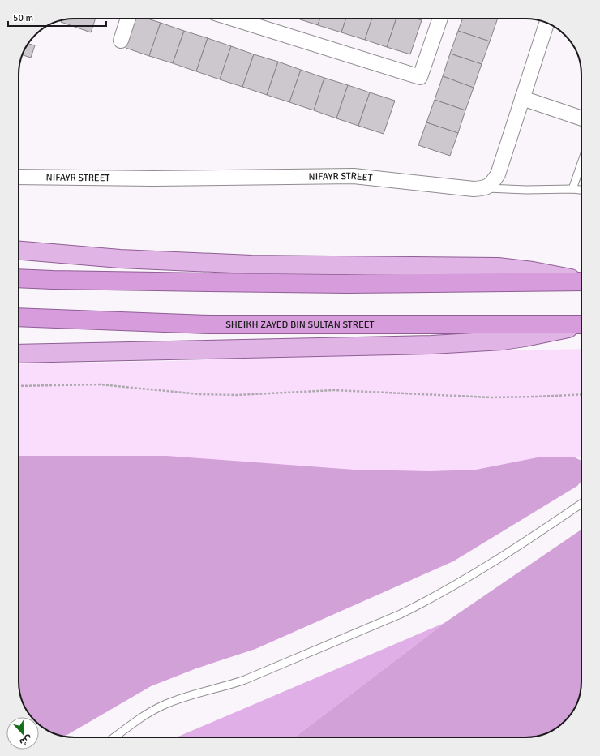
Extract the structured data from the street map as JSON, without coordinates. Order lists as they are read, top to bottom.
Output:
{
  "streets": {
    "highway": ["SHEIKH ZAYED BIN SULTAN STREET"],
    "street": ["NIFAYR STREET"]
  },
  "scale_bar": "50 m",
  "north": "bottom"
}
